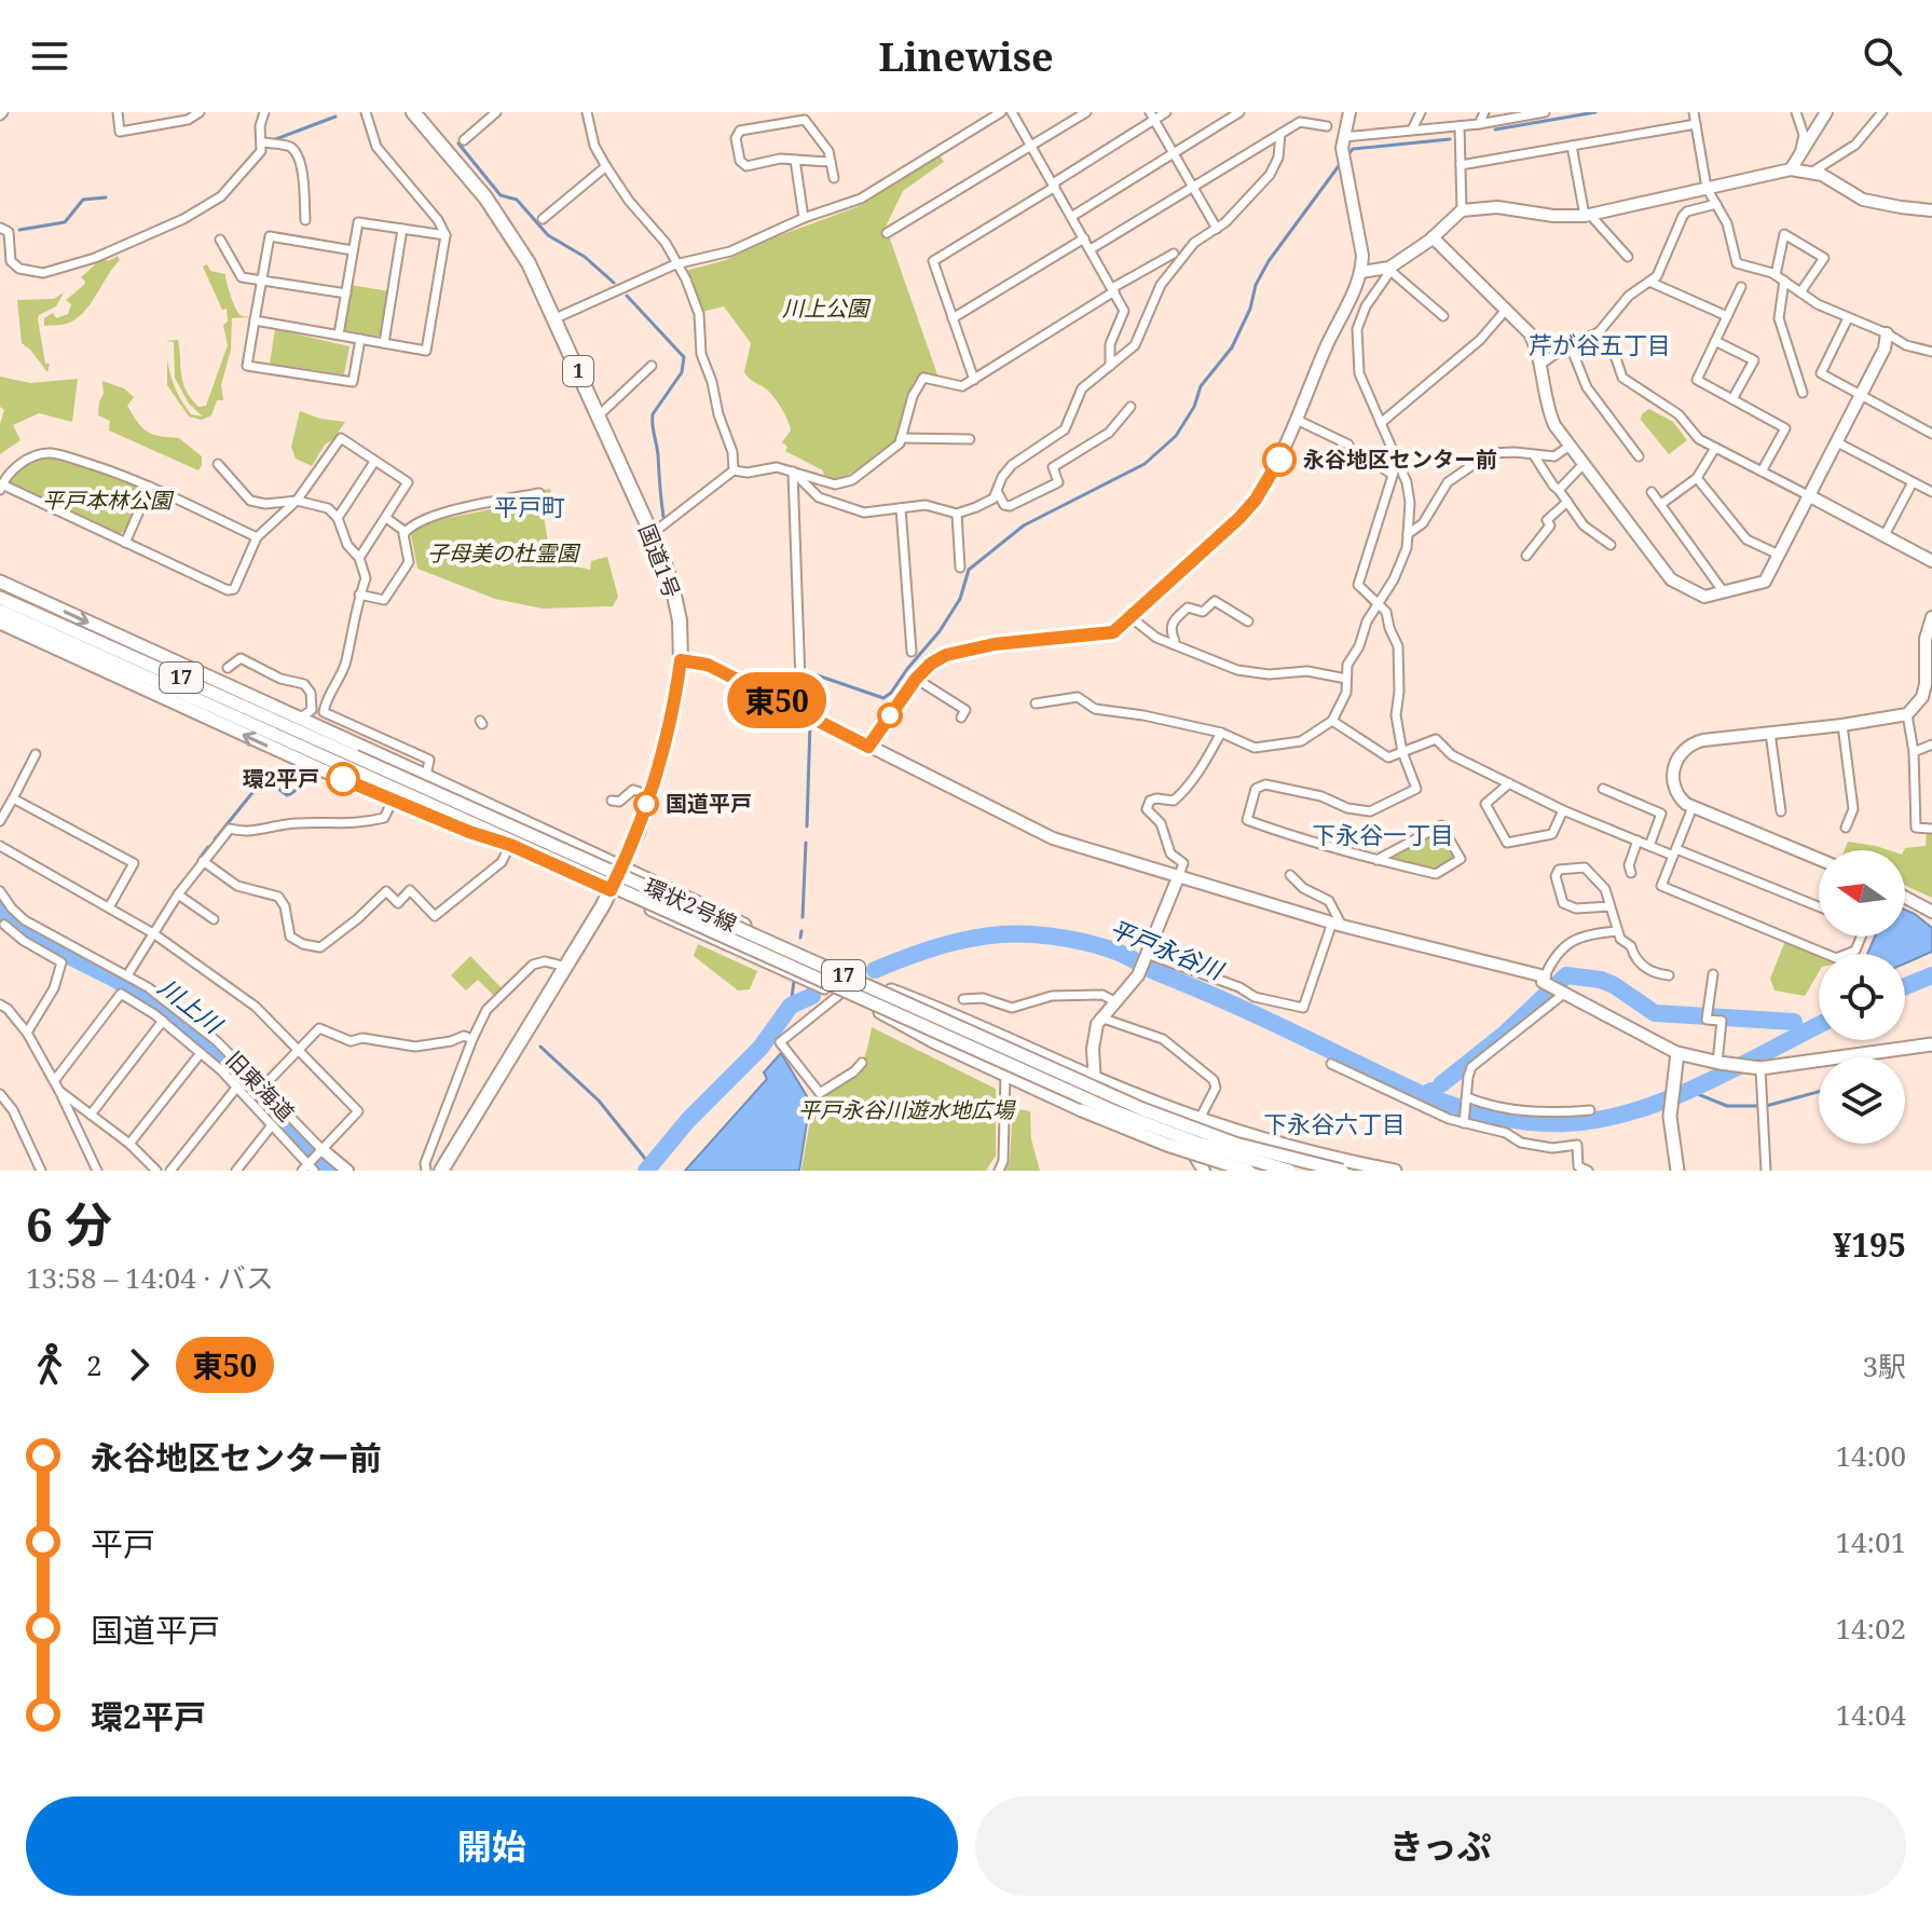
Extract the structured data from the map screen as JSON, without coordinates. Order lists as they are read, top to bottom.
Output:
{
  "streets": {
    "highway": ["1", "国道1号"],
    "main road": ["17", "環状2号線"],
    "street": ["旧東海道"]
  },
  "districts": [
    "芹が谷五丁目",
    "平戸町",
    "下永谷一丁目",
    "下永谷六丁目"
  ],
  "water": ["平戸永谷川", "川上川"],
  "parks": [
    "川上公園",
    "平戸本林公園",
    "子母美の杜霊園",
    "平戸永谷川遊水地広場"
  ],
  "places": ["永谷地区センター前", "環2平戸", "国道平戸"],
  "lines": ["bus line 東50"],
  "north": "left",
  "page": {
    "header": "Linewise",
    "on_map": "東50",
    "heading": ["6 分", "13:58 – 14:04 · バス", "¥195"],
    "legs": ["2", "東50", "3駅"],
    "list": [
      {
        "name": "永谷地区センター前",
        "value": "14:00"
      },
      {
        "name": "平戸",
        "value": "14:01"
      },
      {
        "name": "国道平戸",
        "value": "14:02"
      },
      {
        "name": "環2平戸",
        "value": "14:04"
      }
    ],
    "buttons": ["開始", "きっぷ"]
  }
}
